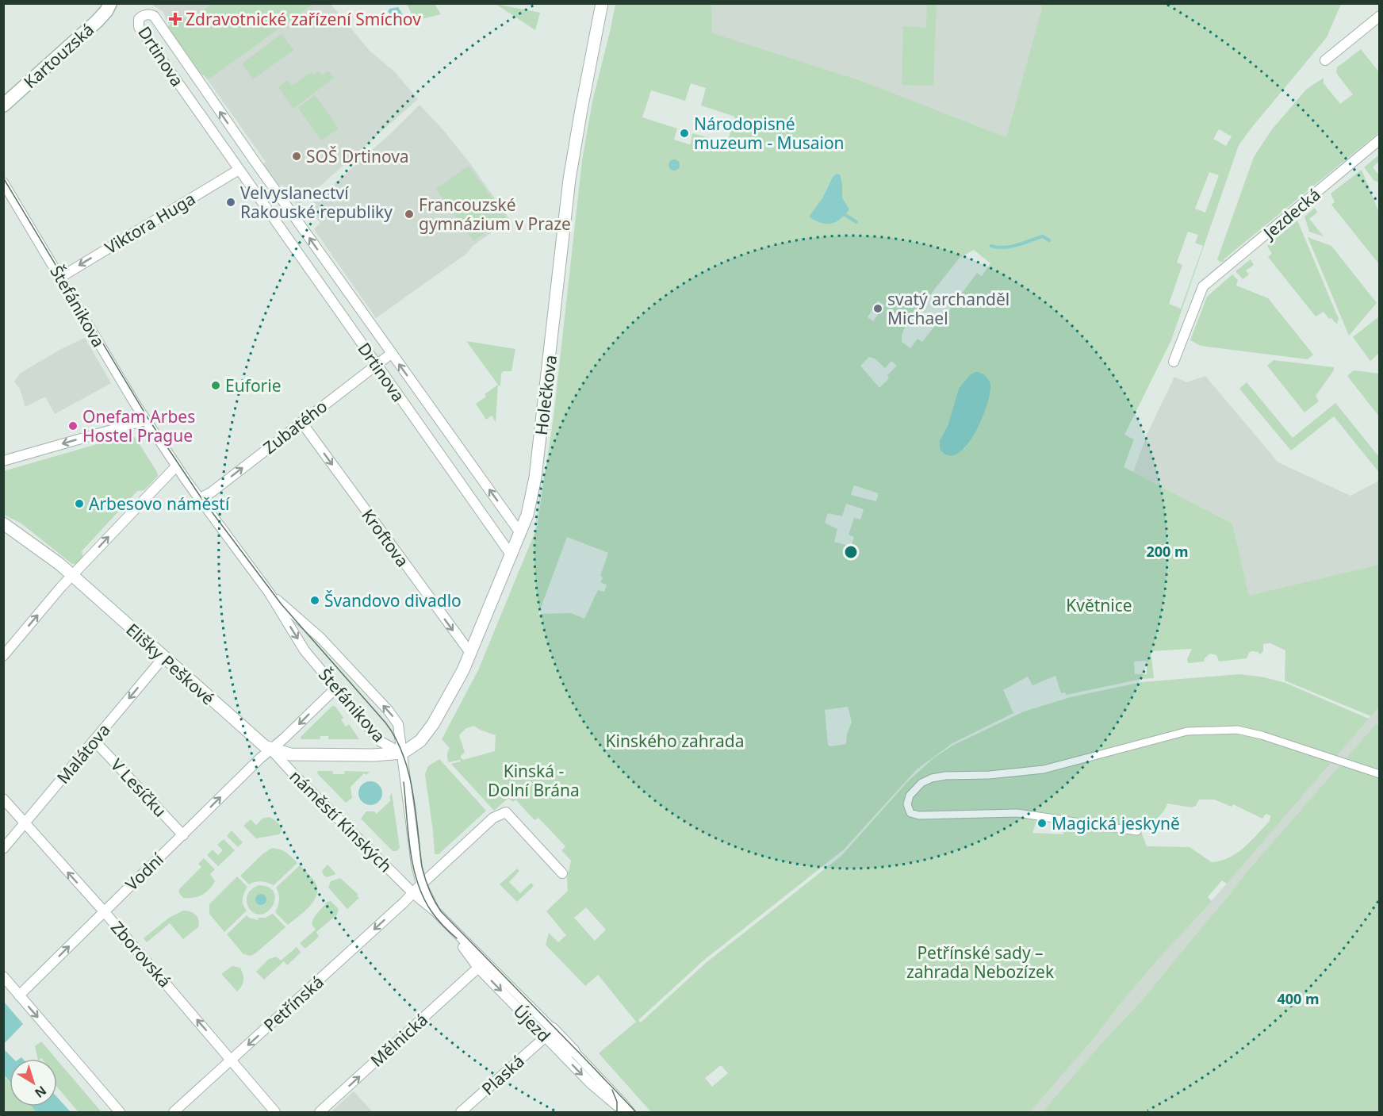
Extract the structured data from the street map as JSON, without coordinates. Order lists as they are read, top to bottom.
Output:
{
  "streets": {
    "main road": ["Kartouzská"],
    "street": [
      "Drtinova",
      "Jezdecká",
      "Viktora Huga",
      "Štefánikova",
      "Holečkova",
      "Zubatého",
      "Kroftova",
      "Elišky Peškové",
      "Malátova",
      "V Lesíčku",
      "náměstí Kinských",
      "Vodní",
      "Zborovská",
      "Petřínská",
      "Újezd",
      "Mělnická",
      "Plaská"
    ]
  },
  "crossings": [
    ["Drtinova", "Viktora Huga"],
    ["Drtinova", "Holečkova"],
    ["Drtinova", "Zubatého"],
    ["Viktora Huga", "Štefánikova"],
    ["Štefánikova", "Holečkova"],
    ["Štefánikova", "Zubatého"],
    ["Štefánikova", "náměstí Kinských"],
    ["Holečkova", "Kroftova"],
    ["Holečkova", "náměstí Kinských"],
    ["Zubatého", "Kroftova"],
    ["Elišky Peškové", "Malátova"],
    ["Elišky Peškové", "náměstí Kinských"],
    ["Elišky Peškové", "Vodní"],
    ["Malátova", "V Lesíčku"],
    ["Malátova", "Zborovská"],
    ["V Lesíčku", "Vodní"],
    ["náměstí Kinských", "Vodní"],
    ["náměstí Kinských", "Petřínská"],
    ["náměstí Kinských", "Újezd"],
    ["Vodní", "Zborovská"],
    ["Zborovská", "Petřínská"],
    ["Petřínská", "Újezd"],
    ["Újezd", "Mělnická"],
    ["Újezd", "Plaská"]
  ],
  "one_way": [
    "Viktora Huga",
    "Zubatého",
    "Kroftova",
    "Malátova",
    "Vodní",
    "Zborovská",
    "Petřínská",
    "Mělnická"
  ],
  "parks": [
    "Květnice",
    "Kinského zahrada",
    "Kinská - Dolní Brána",
    "Petřínské sady – zahrada Nebozízek"
  ],
  "places": {
    "health": ["Zdravotnické zařízení Smíchov"],
    "other": [
      "Národopisné muzeum - Musaion",
      "SOŠ Drtinova",
      "Velvyslanectví Rakouské republiky",
      "Francouzské gymnázium v Praze",
      "svatý archanděl Michael",
      "Euforie",
      "Onefam Arbes Hostel Prague",
      "Arbesovo náměstí",
      "Švandovo divadlo",
      "Magická jeskyně"
    ]
  },
  "north": "bottom right",
  "rings": ["200 m", "400 m"]
}
